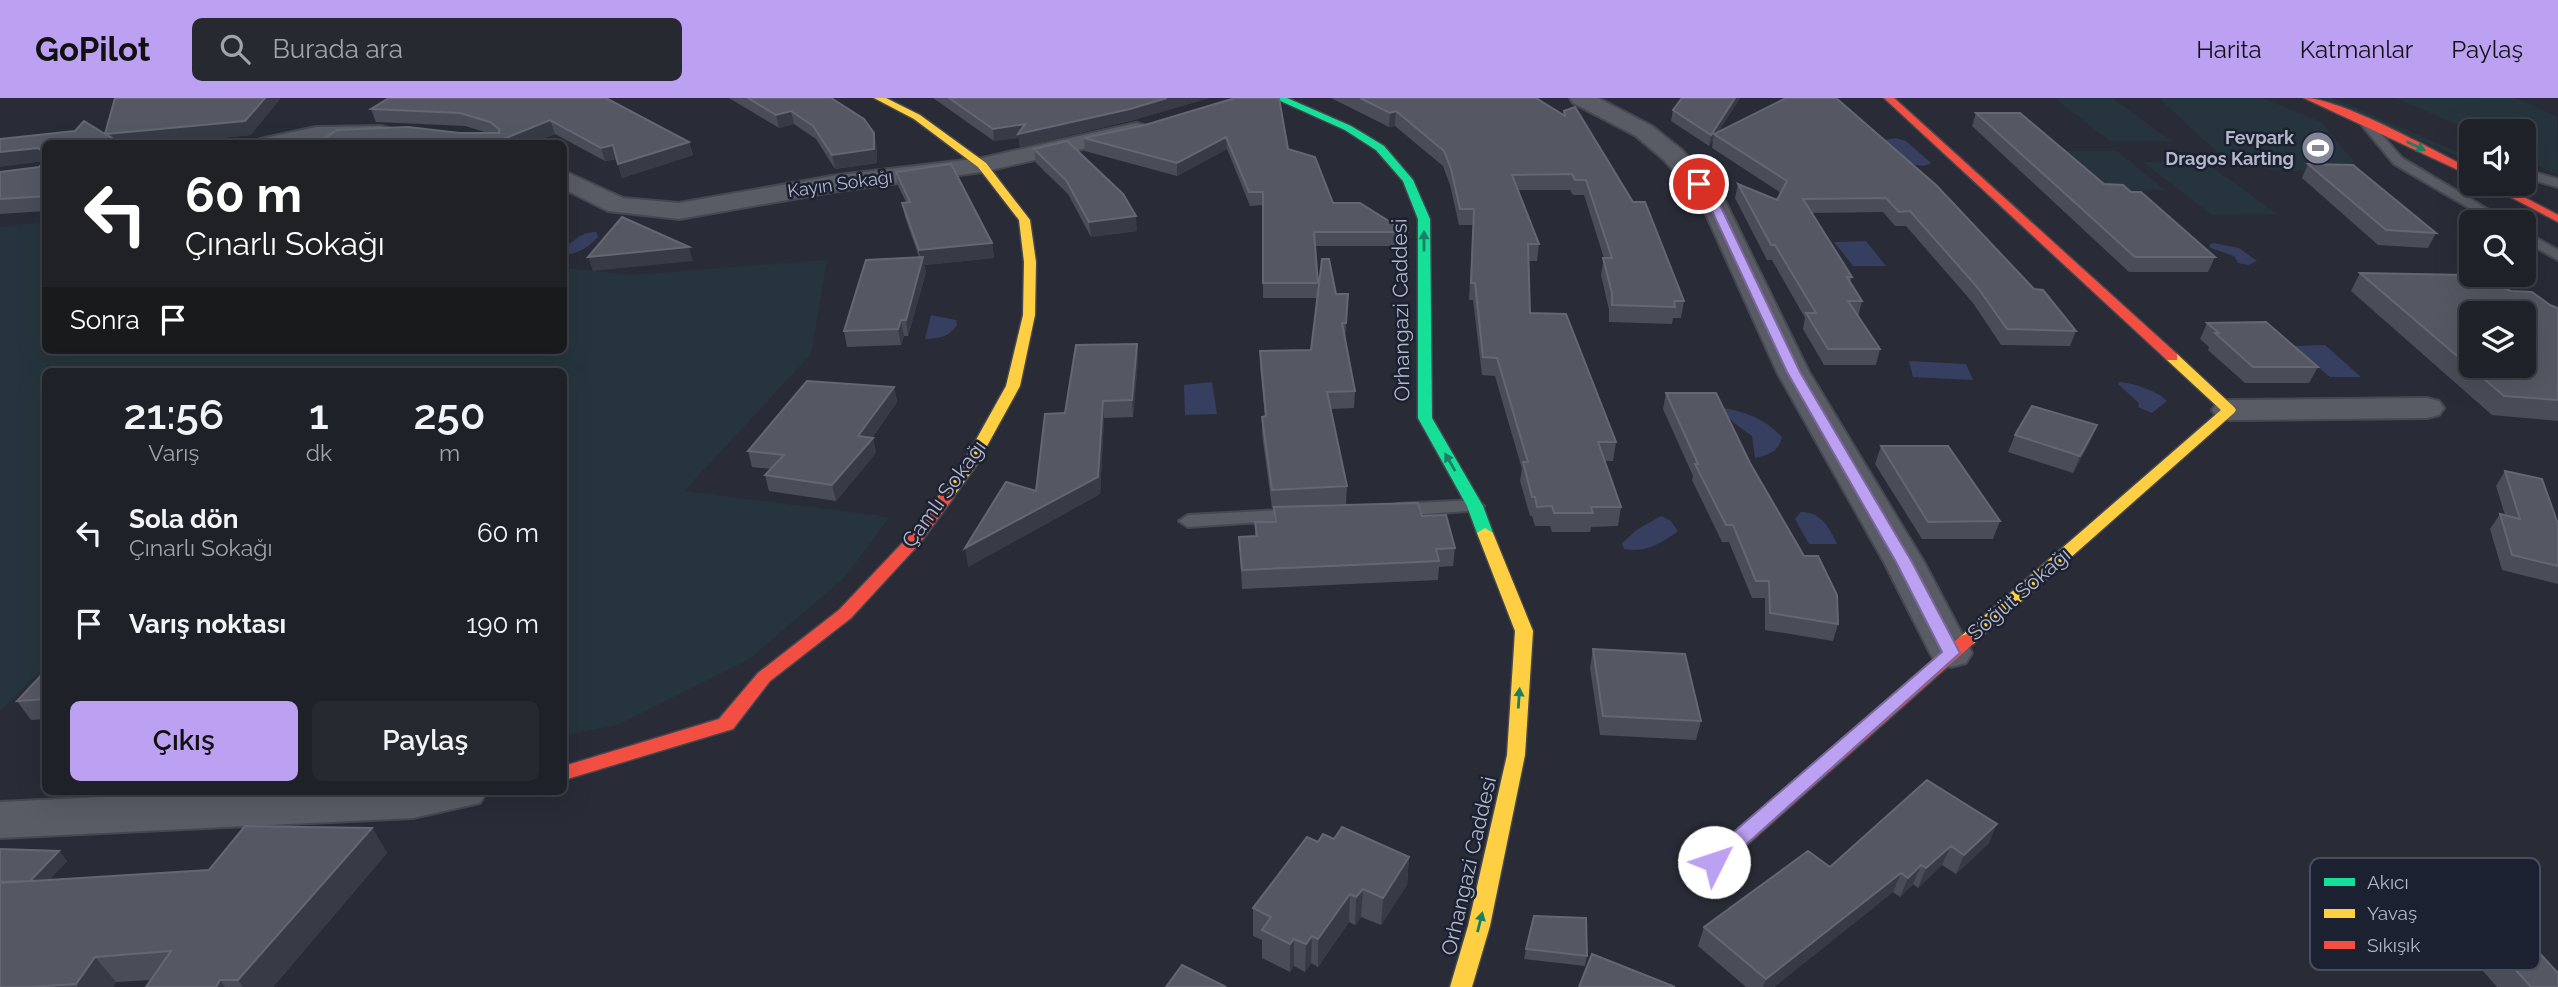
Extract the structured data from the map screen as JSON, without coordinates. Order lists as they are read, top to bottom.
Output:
{
  "streets": {
    "main road": ["Orhangazi Caddesi", "Çamlı Sokağı", "Söğüt Sokağı"],
    "street": ["Kayın Sokağı"]
  },
  "crossings": [
    ["Kayın Sokağı", "Çamlı Sokağı"]
  ],
  "one_way": ["Orhangazi Caddesi"],
  "places": {
    "sports": ["Fevpark Dragos Karting"]
  },
  "legend": ["Akıcı", "Yavaş", "Sıkışık"],
  "page": {
    "header": "GoPilot",
    "search": "Burada ara",
    "nav": ["Harita", "Katmanlar", "Paylaş"],
    "turn": ["60 m", "Çınarlı Sokağı"],
    "then": "Sonra",
    "eta": [
      "21:56",
      "Varış",
      "1",
      "dk",
      "250",
      "m"
    ],
    "list": [
      {
        "name": "Sola dön",
        "note": "Çınarlı Sokağı",
        "value": "60 m"
      },
      {
        "name": "Varış noktası",
        "value": "190 m"
      }
    ],
    "buttons": ["Çıkış", "Paylaş"]
  }
}
